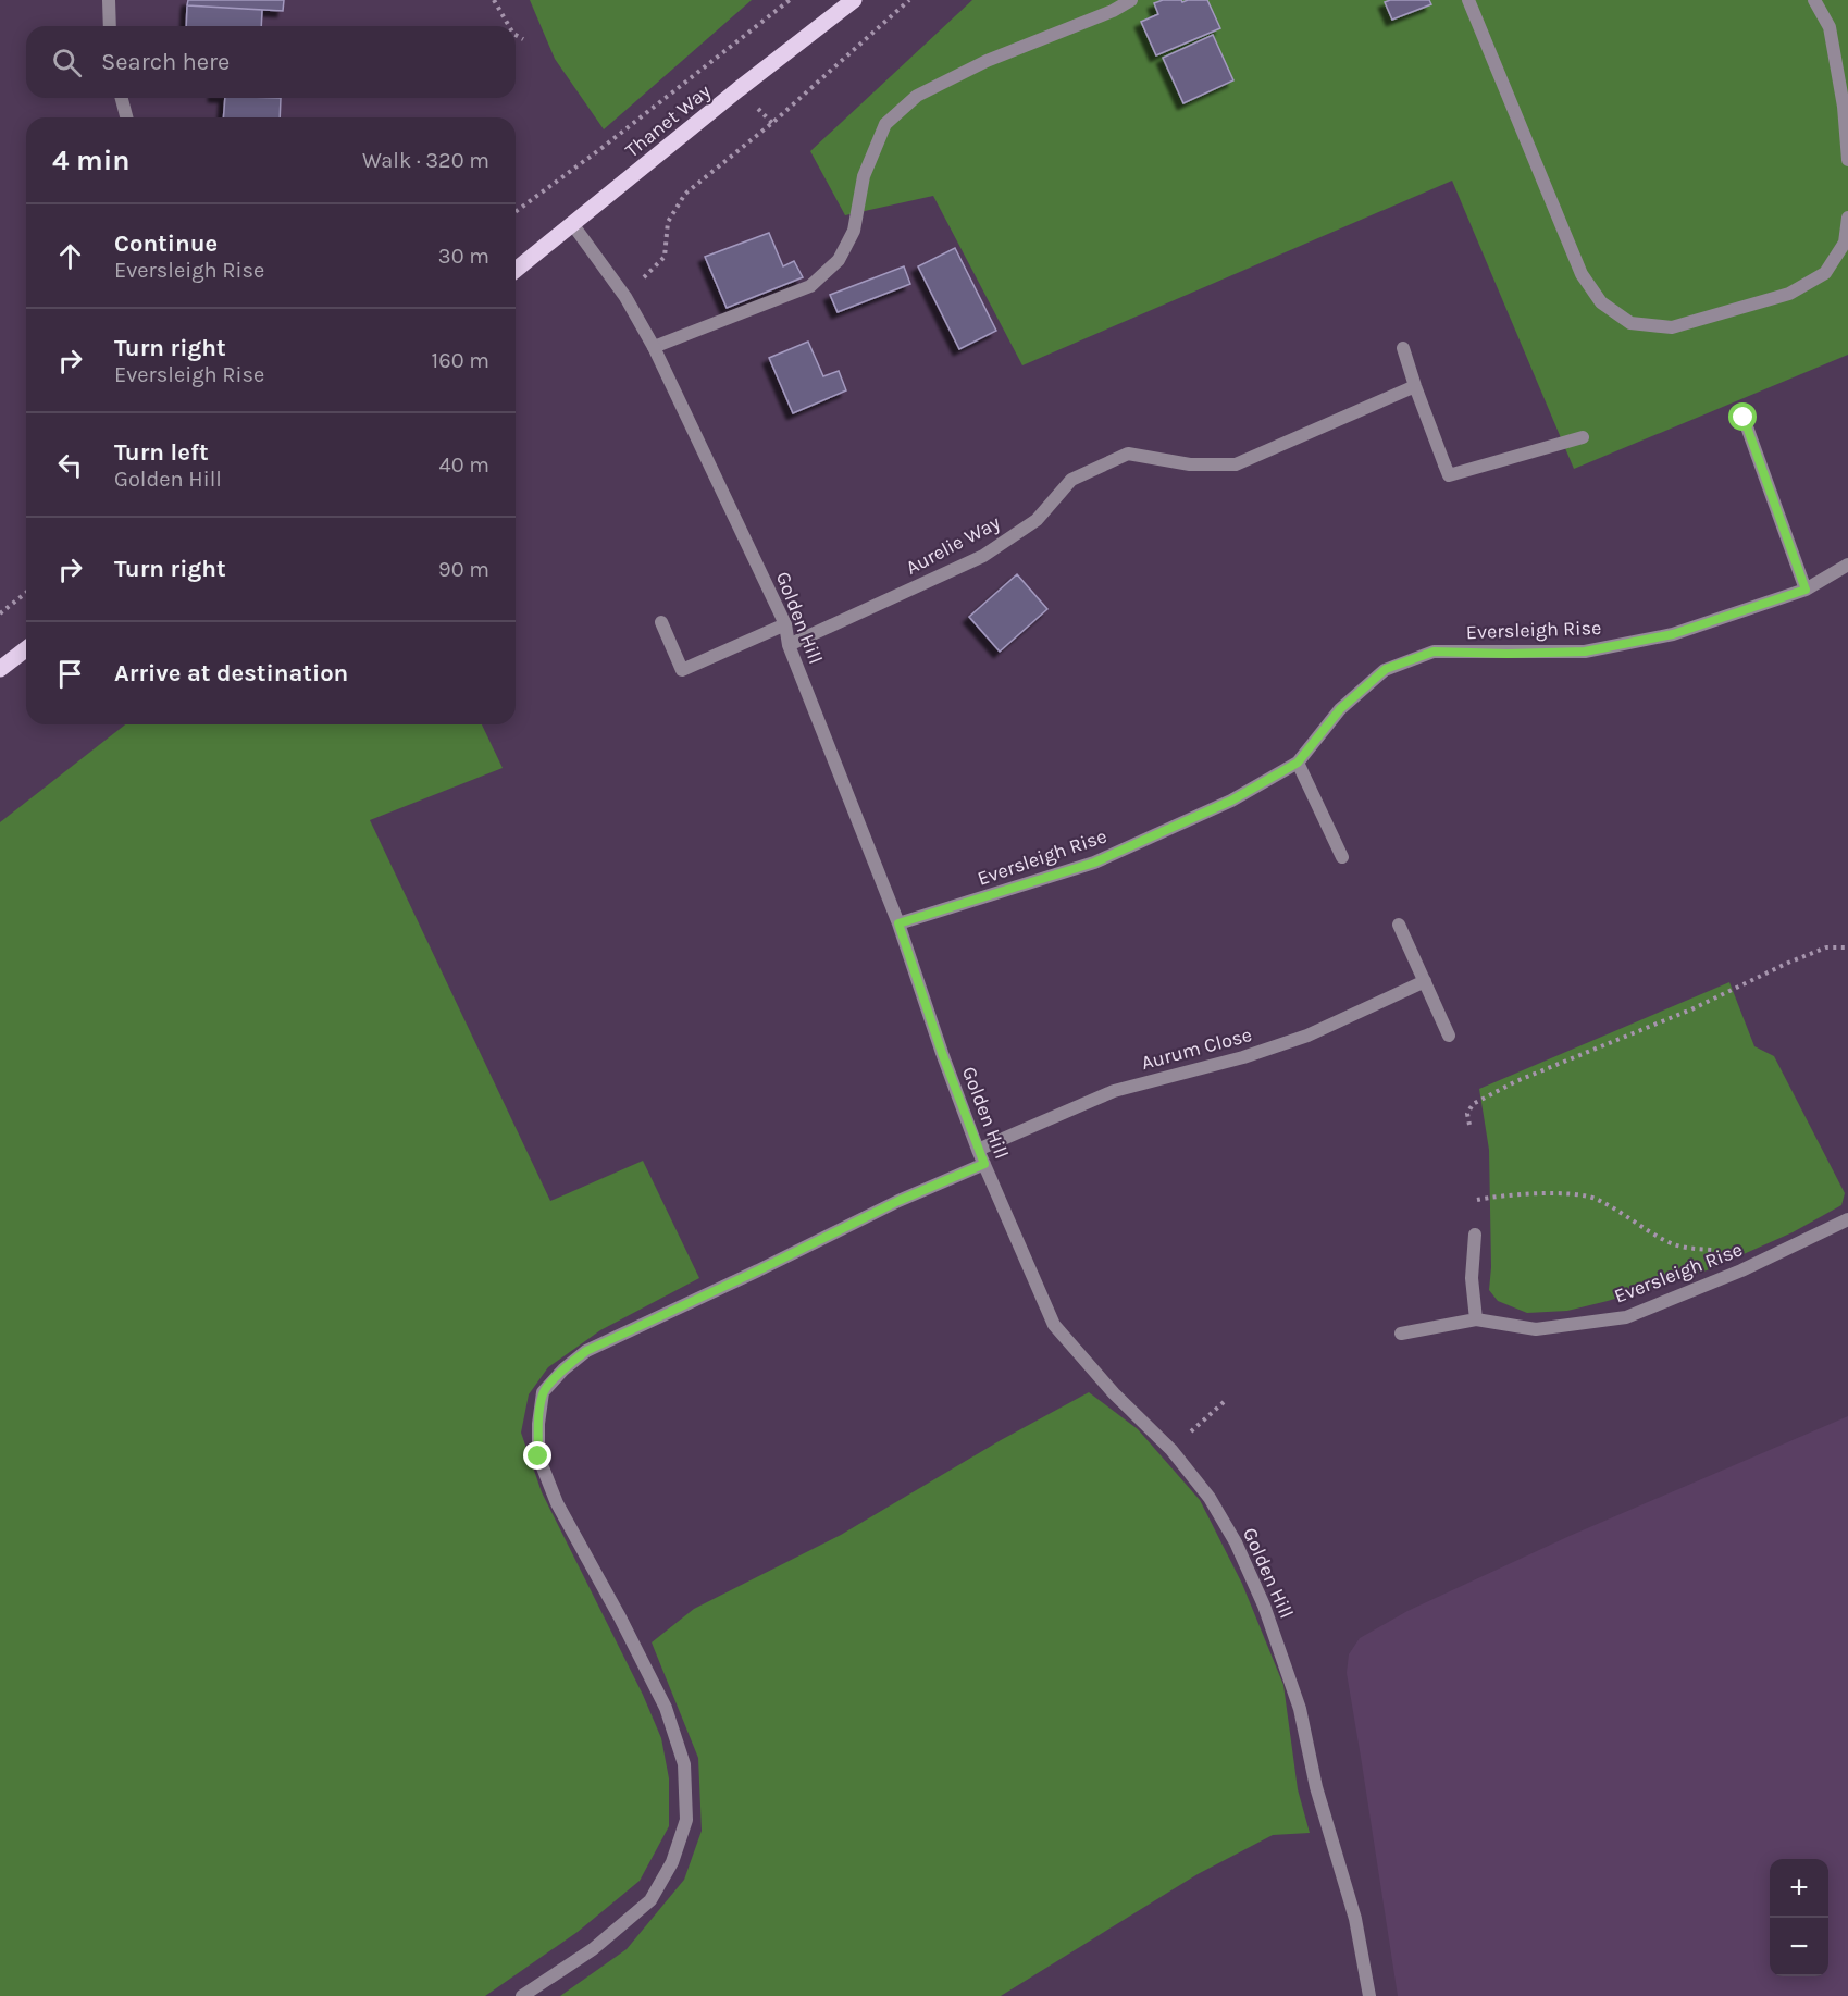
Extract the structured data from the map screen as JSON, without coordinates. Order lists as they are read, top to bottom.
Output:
{
  "streets": {
    "main road": ["Thanet Way"],
    "street": [
      "Aurelie Way",
      "Golden Hill",
      "Eversleigh Rise",
      "Aurum Close"
    ]
  },
  "crossings": [
    ["Thanet Way", "Golden Hill"],
    ["Aurelie Way", "Golden Hill"],
    ["Golden Hill", "Eversleigh Rise"],
    ["Golden Hill", "Aurum Close"]
  ],
  "page": {
    "search": "Search here",
    "heading": ["4 min", "Walk · 320 m"],
    "list": [
      ["Continue", "Eversleigh Rise", "30 m"],
      ["Turn right", "Eversleigh Rise", "160 m"],
      ["Turn left", "Golden Hill", "40 m"],
      ["Turn right", "90 m"],
      "Arrive at destination"
    ],
    "map_buttons": ["+", "−"]
  }
}
